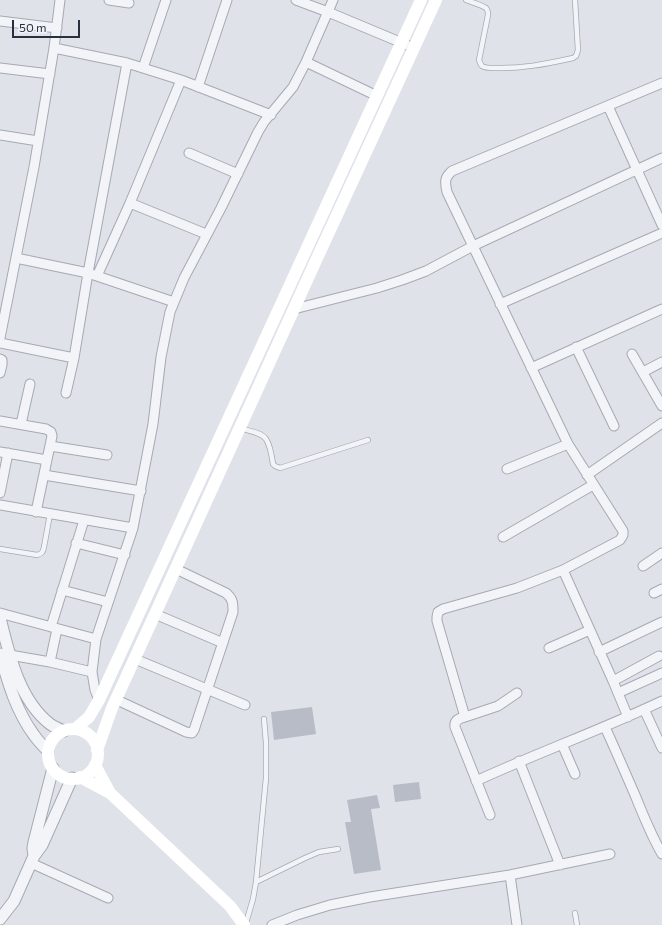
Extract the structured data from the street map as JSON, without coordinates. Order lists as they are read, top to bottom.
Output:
{
  "scale_bar": "50 m"
}
